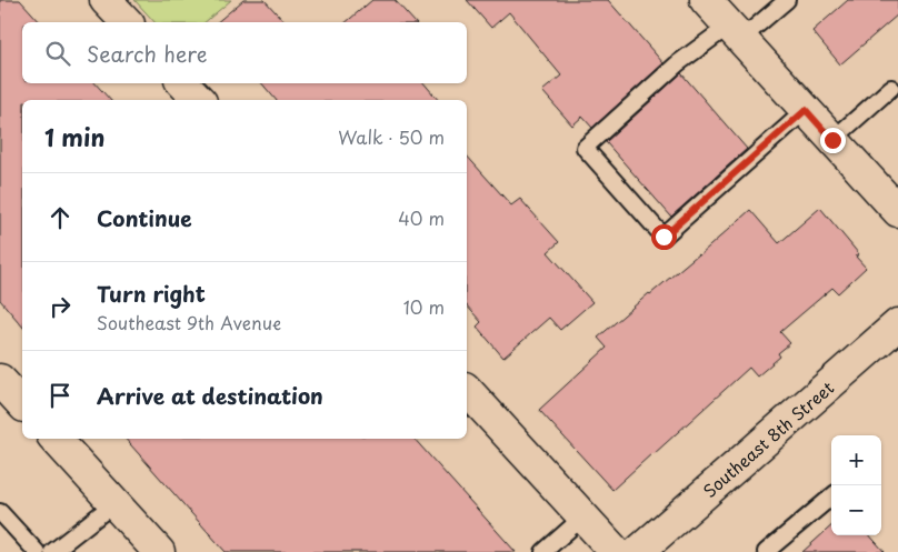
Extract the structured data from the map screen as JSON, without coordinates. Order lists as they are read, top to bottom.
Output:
{
  "streets": {
    "main road": ["Southeast 8th Street"]
  },
  "page": {
    "search": "Search here",
    "heading": ["1 min", "Walk · 50 m"],
    "list": [
      ["Continue", "40 m"],
      ["Turn right", "Southeast 9th Avenue", "10 m"],
      "Arrive at destination"
    ],
    "map_buttons": ["+", "−"]
  }
}
